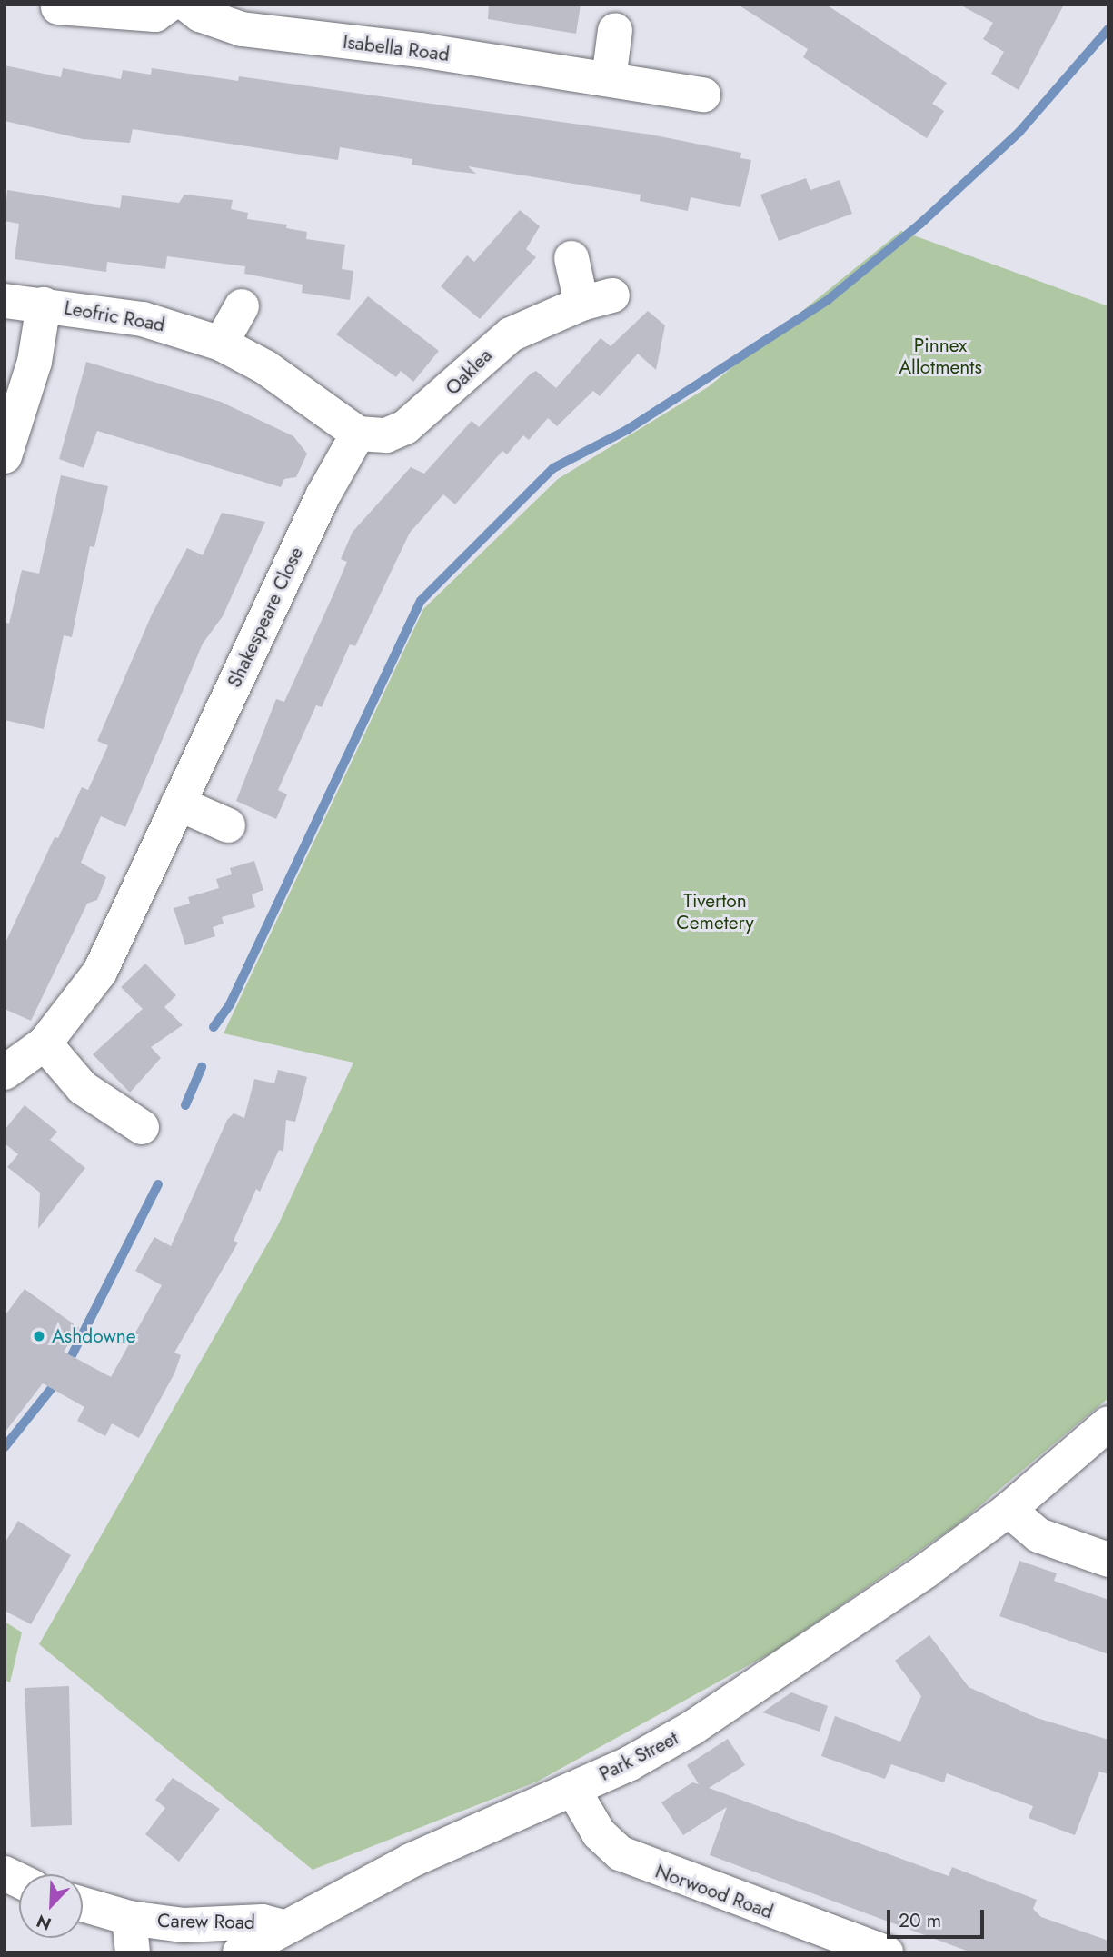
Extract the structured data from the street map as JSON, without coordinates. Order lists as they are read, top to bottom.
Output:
{
  "streets": {
    "street": [
      "Isabella Road",
      "Leofric Road",
      "Oaklea",
      "Shakespeare Close",
      "Park Street",
      "Norwood Road",
      "Carew Road"
    ]
  },
  "crossings": [
    ["Leofric Road", "Oaklea"],
    ["Leofric Road", "Shakespeare Close"],
    ["Oaklea", "Shakespeare Close"],
    ["Park Street", "Norwood Road"],
    ["Park Street", "Carew Road"]
  ],
  "parks": ["Pinnex Allotments", "Tiverton Cemetery"],
  "places": ["Ashdowne"],
  "scale_bar": "20 m",
  "north": "bottom left"
}
